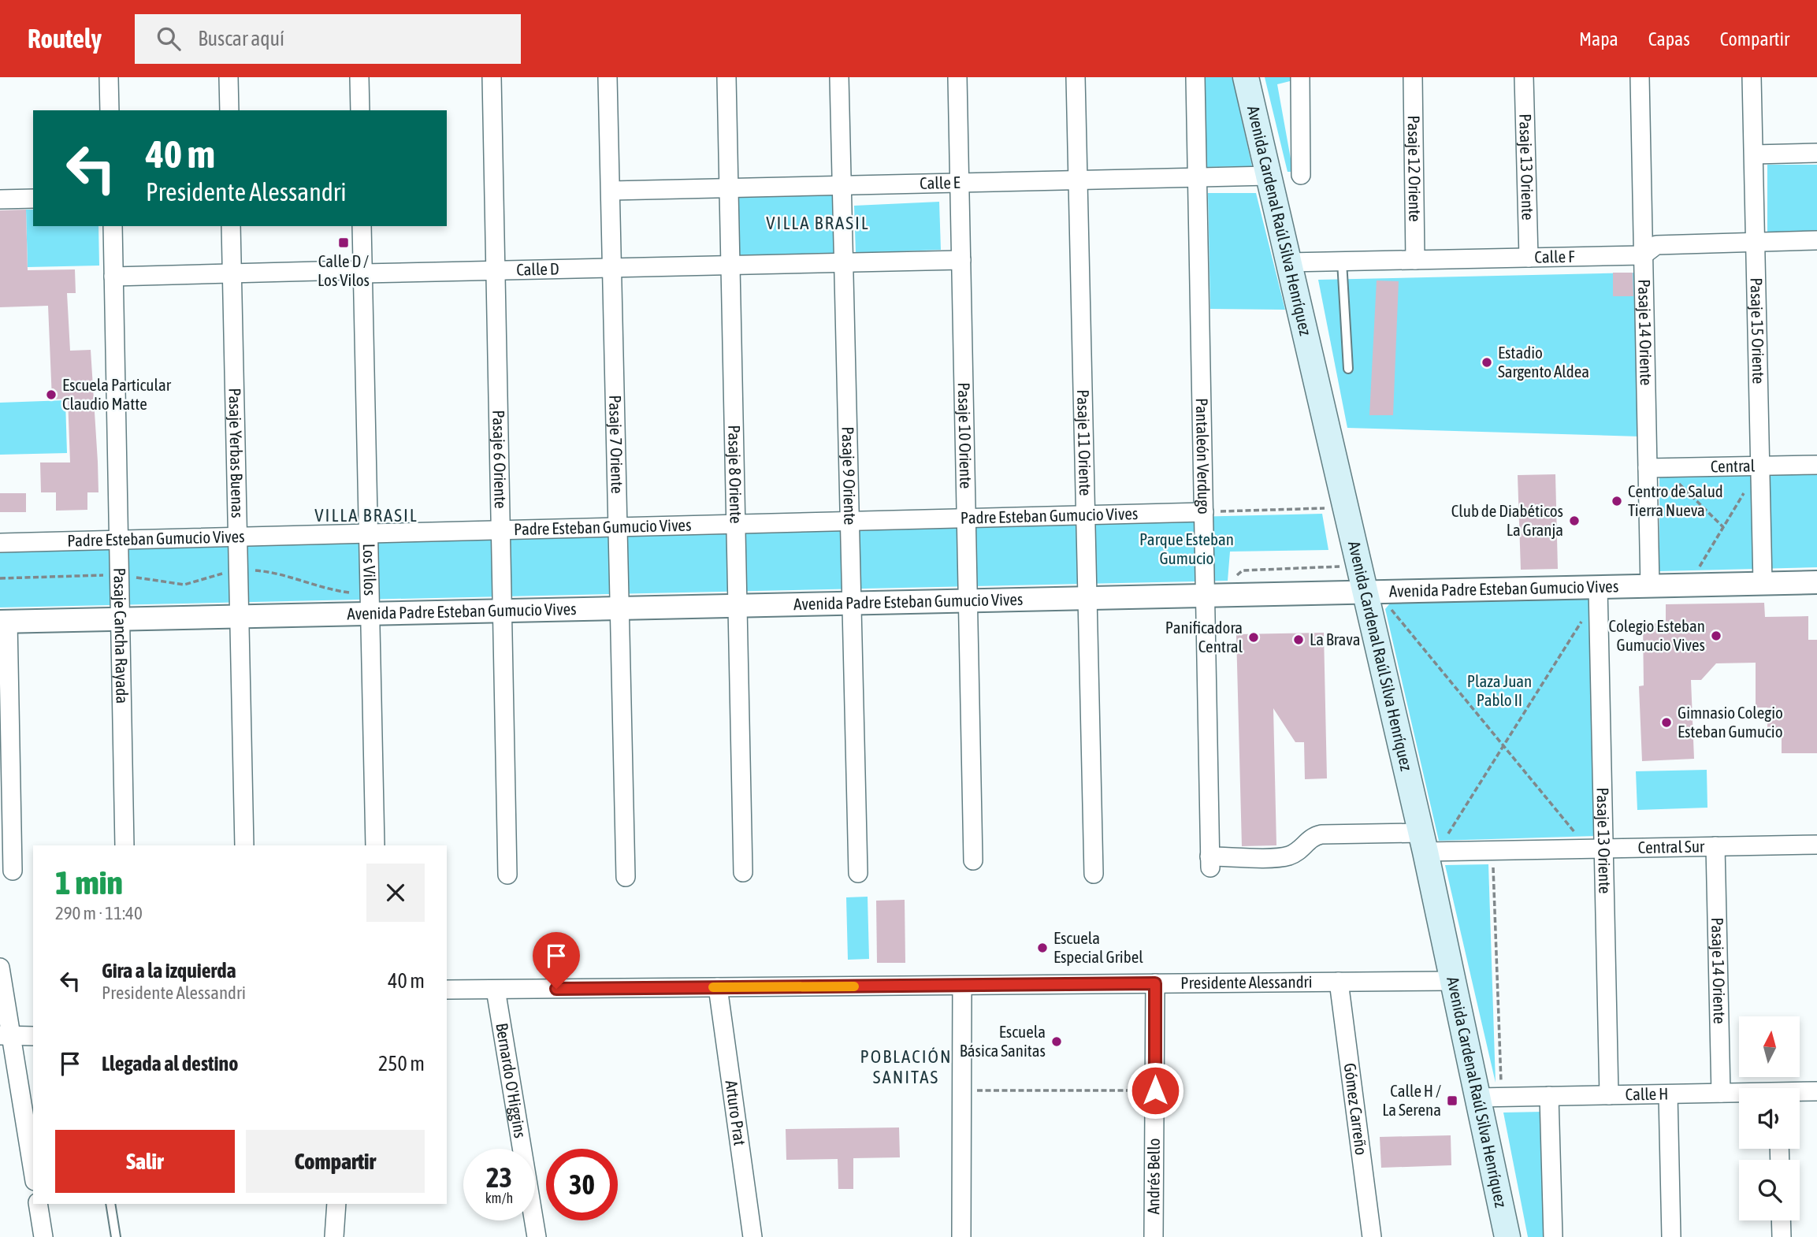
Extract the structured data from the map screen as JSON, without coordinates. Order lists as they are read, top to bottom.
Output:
{
  "streets": {
    "main road": ["Avenida Cardenal Raúl Silva Henríquez"],
    "street": [
      "Pasaje 13 Oriente",
      "Pasaje 12 Oriente",
      "Calle E",
      "Calle F",
      "Calle D",
      "Pasaje 15 Oriente",
      "Pasaje 14 Oriente",
      "Pasaje 10 Oriente",
      "Pasaje 11 Oriente",
      "Pasaje 7 Oriente",
      "Pasaje Yerbas Buenas",
      "Pantaleón Verdugo",
      "Pasaje 6 Oriente",
      "Central",
      "Pasaje 8 Oriente",
      "Pasaje 9 Oriente",
      "Padre Esteban Gumucio Vives",
      "Los Vilos",
      "Avenida Padre Esteban Gumucio Vives",
      "Pasaje Cancha Rayada",
      "Central Sur",
      "Presidente Alessandri",
      "Bernardo O'Higgins",
      "Calle H",
      "Gómez Carreño",
      "Arturo Prat",
      "Andrés Bello"
    ]
  },
  "crossings": [
    ["Pasaje 13 Oriente", "Calle F"],
    ["Pasaje 13 Oriente", "Avenida Padre Esteban Gumucio Vives"],
    ["Pasaje 13 Oriente", "Central Sur"],
    ["Pasaje 13 Oriente", "Calle H"],
    ["Pasaje 12 Oriente", "Calle F"],
    ["Calle E", "Avenida Cardenal Raúl Silva Henríquez"],
    ["Calle E", "Pasaje 10 Oriente"],
    ["Calle E", "Pasaje 11 Oriente"],
    ["Calle E", "Pasaje 7 Oriente"],
    ["Calle E", "Pantaleón Verdugo"],
    ["Calle E", "Pasaje 8 Oriente"],
    ["Calle E", "Pasaje 9 Oriente"],
    ["Avenida Cardenal Raúl Silva Henríquez", "Calle F"],
    ["Avenida Cardenal Raúl Silva Henríquez", "Avenida Padre Esteban Gumucio Vives"],
    ["Avenida Cardenal Raúl Silva Henríquez", "Central Sur"],
    ["Avenida Cardenal Raúl Silva Henríquez", "Presidente Alessandri"],
    ["Avenida Cardenal Raúl Silva Henríquez", "Calle H"],
    ["Calle F", "Pasaje 15 Oriente"],
    ["Calle F", "Pasaje 14 Oriente"],
    ["Calle D", "Pasaje 10 Oriente"],
    ["Calle D", "Pasaje 7 Oriente"],
    ["Calle D", "Pasaje Yerbas Buenas"],
    ["Calle D", "Pasaje 6 Oriente"],
    ["Calle D", "Pasaje 8 Oriente"],
    ["Calle D", "Pasaje 9 Oriente"],
    ["Calle D", "Los Vilos"],
    ["Calle D", "Pasaje Cancha Rayada"],
    ["Pasaje 15 Oriente", "Central"],
    ["Pasaje 15 Oriente", "Avenida Padre Esteban Gumucio Vives"],
    ["Pasaje 14 Oriente", "Central"],
    ["Pasaje 14 Oriente", "Avenida Padre Esteban Gumucio Vives"],
    ["Pasaje 14 Oriente", "Central Sur"],
    ["Pasaje 14 Oriente", "Calle H"],
    ["Pasaje 10 Oriente", "Padre Esteban Gumucio Vives"],
    ["Pasaje 10 Oriente", "Avenida Padre Esteban Gumucio Vives"],
    ["Pasaje 11 Oriente", "Padre Esteban Gumucio Vives"],
    ["Pasaje 11 Oriente", "Avenida Padre Esteban Gumucio Vives"],
    ["Pasaje 7 Oriente", "Padre Esteban Gumucio Vives"],
    ["Pasaje 7 Oriente", "Avenida Padre Esteban Gumucio Vives"],
    ["Pasaje Yerbas Buenas", "Padre Esteban Gumucio Vives"],
    ["Pasaje Yerbas Buenas", "Avenida Padre Esteban Gumucio Vives"],
    ["Pantaleón Verdugo", "Padre Esteban Gumucio Vives"],
    ["Pantaleón Verdugo", "Avenida Padre Esteban Gumucio Vives"],
    ["Pantaleón Verdugo", "Central Sur"],
    ["Pasaje 6 Oriente", "Padre Esteban Gumucio Vives"],
    ["Pasaje 6 Oriente", "Avenida Padre Esteban Gumucio Vives"],
    ["Pasaje 8 Oriente", "Padre Esteban Gumucio Vives"],
    ["Pasaje 8 Oriente", "Avenida Padre Esteban Gumucio Vives"],
    ["Pasaje 9 Oriente", "Padre Esteban Gumucio Vives"],
    ["Pasaje 9 Oriente", "Avenida Padre Esteban Gumucio Vives"],
    ["Padre Esteban Gumucio Vives", "Los Vilos"],
    ["Padre Esteban Gumucio Vives", "Pasaje Cancha Rayada"],
    ["Los Vilos", "Avenida Padre Esteban Gumucio Vives"],
    ["Avenida Padre Esteban Gumucio Vives", "Pasaje Cancha Rayada"],
    ["Presidente Alessandri", "Bernardo O'Higgins"],
    ["Presidente Alessandri", "Gómez Carreño"],
    ["Presidente Alessandri", "Arturo Prat"],
    ["Presidente Alessandri", "Andrés Bello"]
  ],
  "districts": ["VILLA BRASIL", "VILLA BRASIL", "POBLACIÓN SANITAS"],
  "parks": ["Parque Esteban Gumucio", "Plaza Juan Pablo II"],
  "places": {
    "transit": ["Calle D / Los Vilos", "Calle H / La Serena"],
    "other": [
      "Estadio Sargento Aldea",
      "Escuela Particular Claudio Matte",
      "Centro de Salud Tierra Nueva",
      "Club de Diabéticos La Granja",
      "Colegio Esteban Gumucio Vives",
      "Panificadora Central",
      "La Brava",
      "Gimnasio Colegio Esteban Gumucio",
      "Escuela Especial Gribel",
      "Escuela Básica Sanitas"
    ]
  },
  "north": "top",
  "page": {
    "header": "Routely",
    "search": "Buscar aquí",
    "nav": ["Mapa", "Capas", "Compartir"],
    "turn": ["40 m", "Presidente Alessandri"],
    "heading": ["1 min", "290 m · 11:40"],
    "list": [
      {
        "name": "Gira a la izquierda",
        "note": "Presidente Alessandri",
        "value": "40 m"
      },
      {
        "name": "Llegada al destino",
        "value": "250 m"
      }
    ],
    "buttons": ["Salir", "Compartir"],
    "speed": "23 km/h",
    "limit": "30"
  }
}
